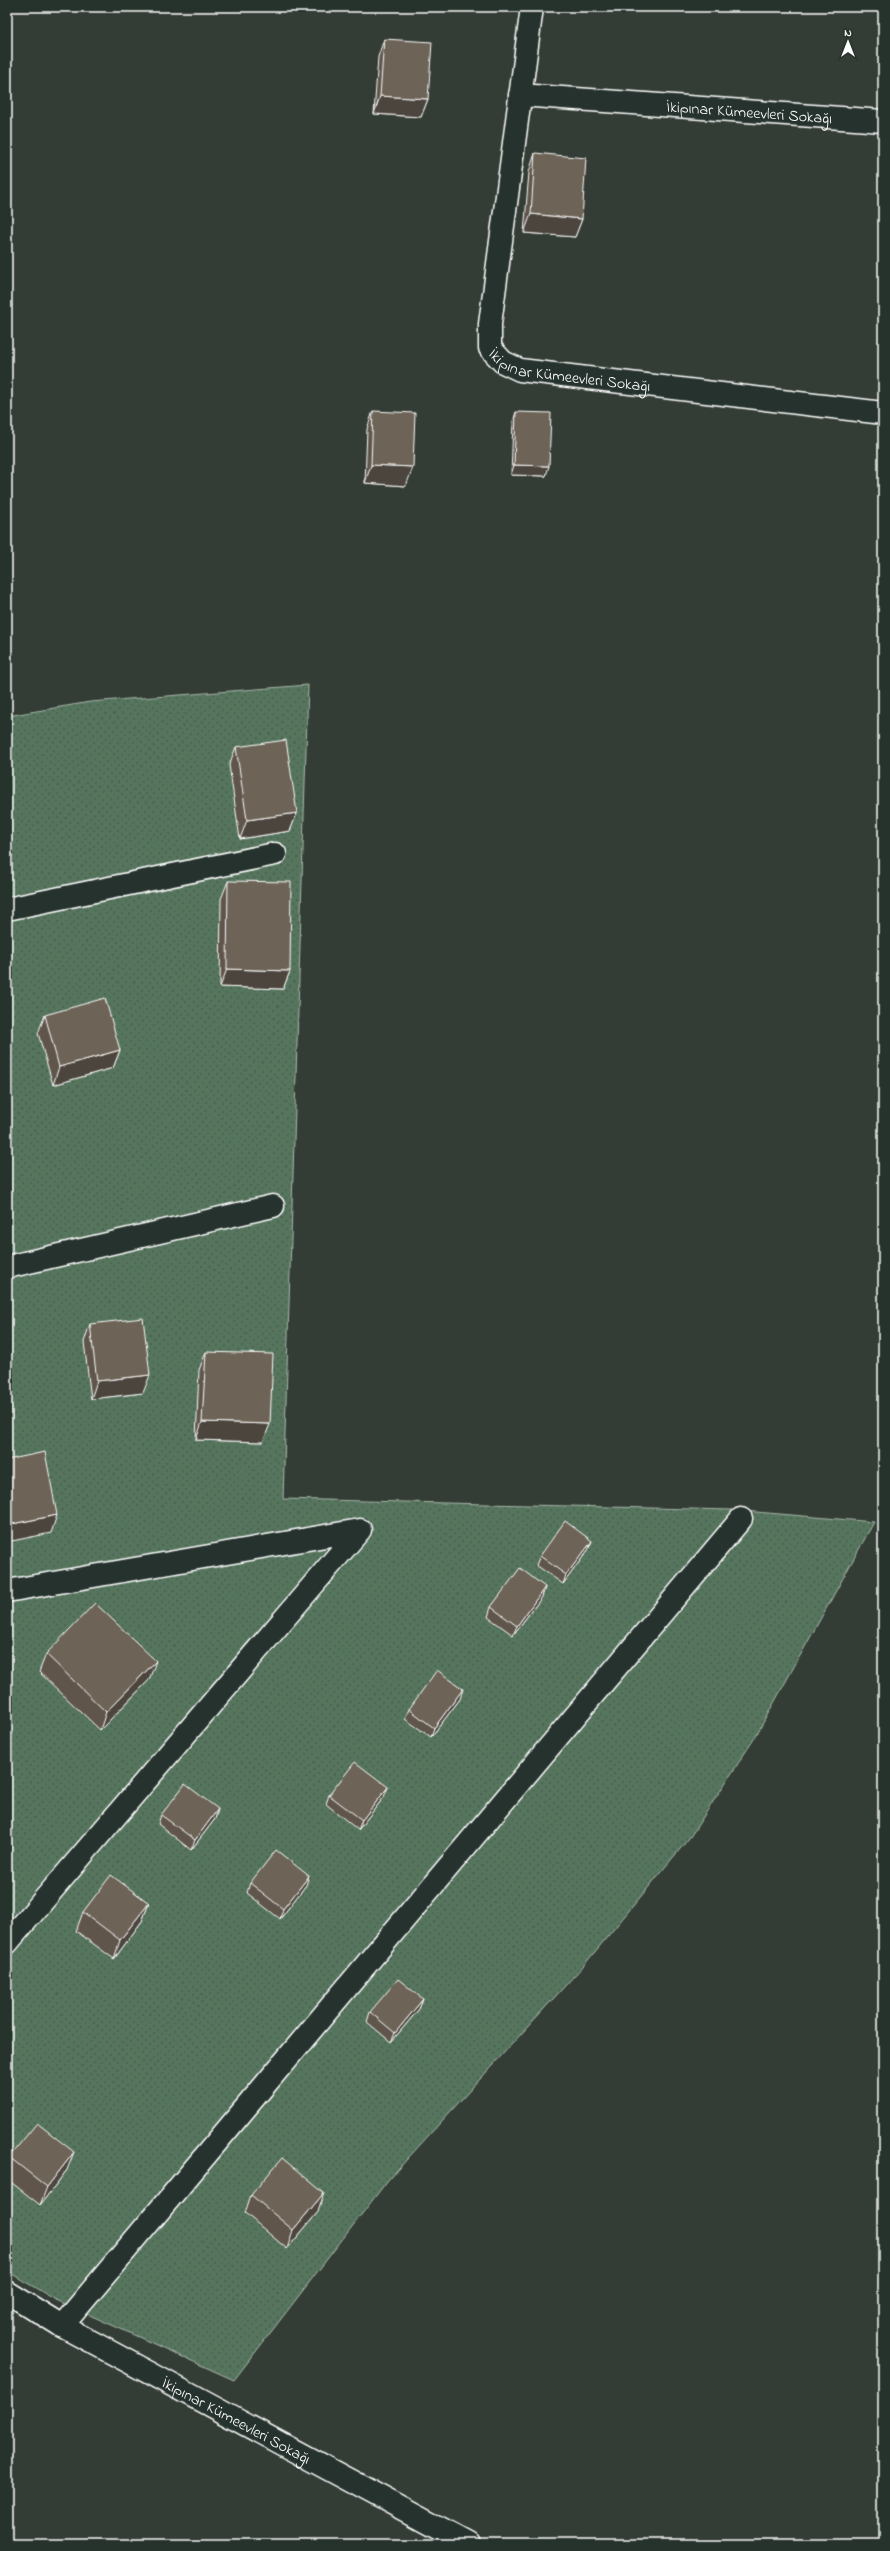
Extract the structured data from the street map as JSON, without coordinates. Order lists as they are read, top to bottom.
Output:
{
  "streets": {
    "street": ["İkipınar Kümeevleri Sokağı"]
  },
  "north": "top"
}
